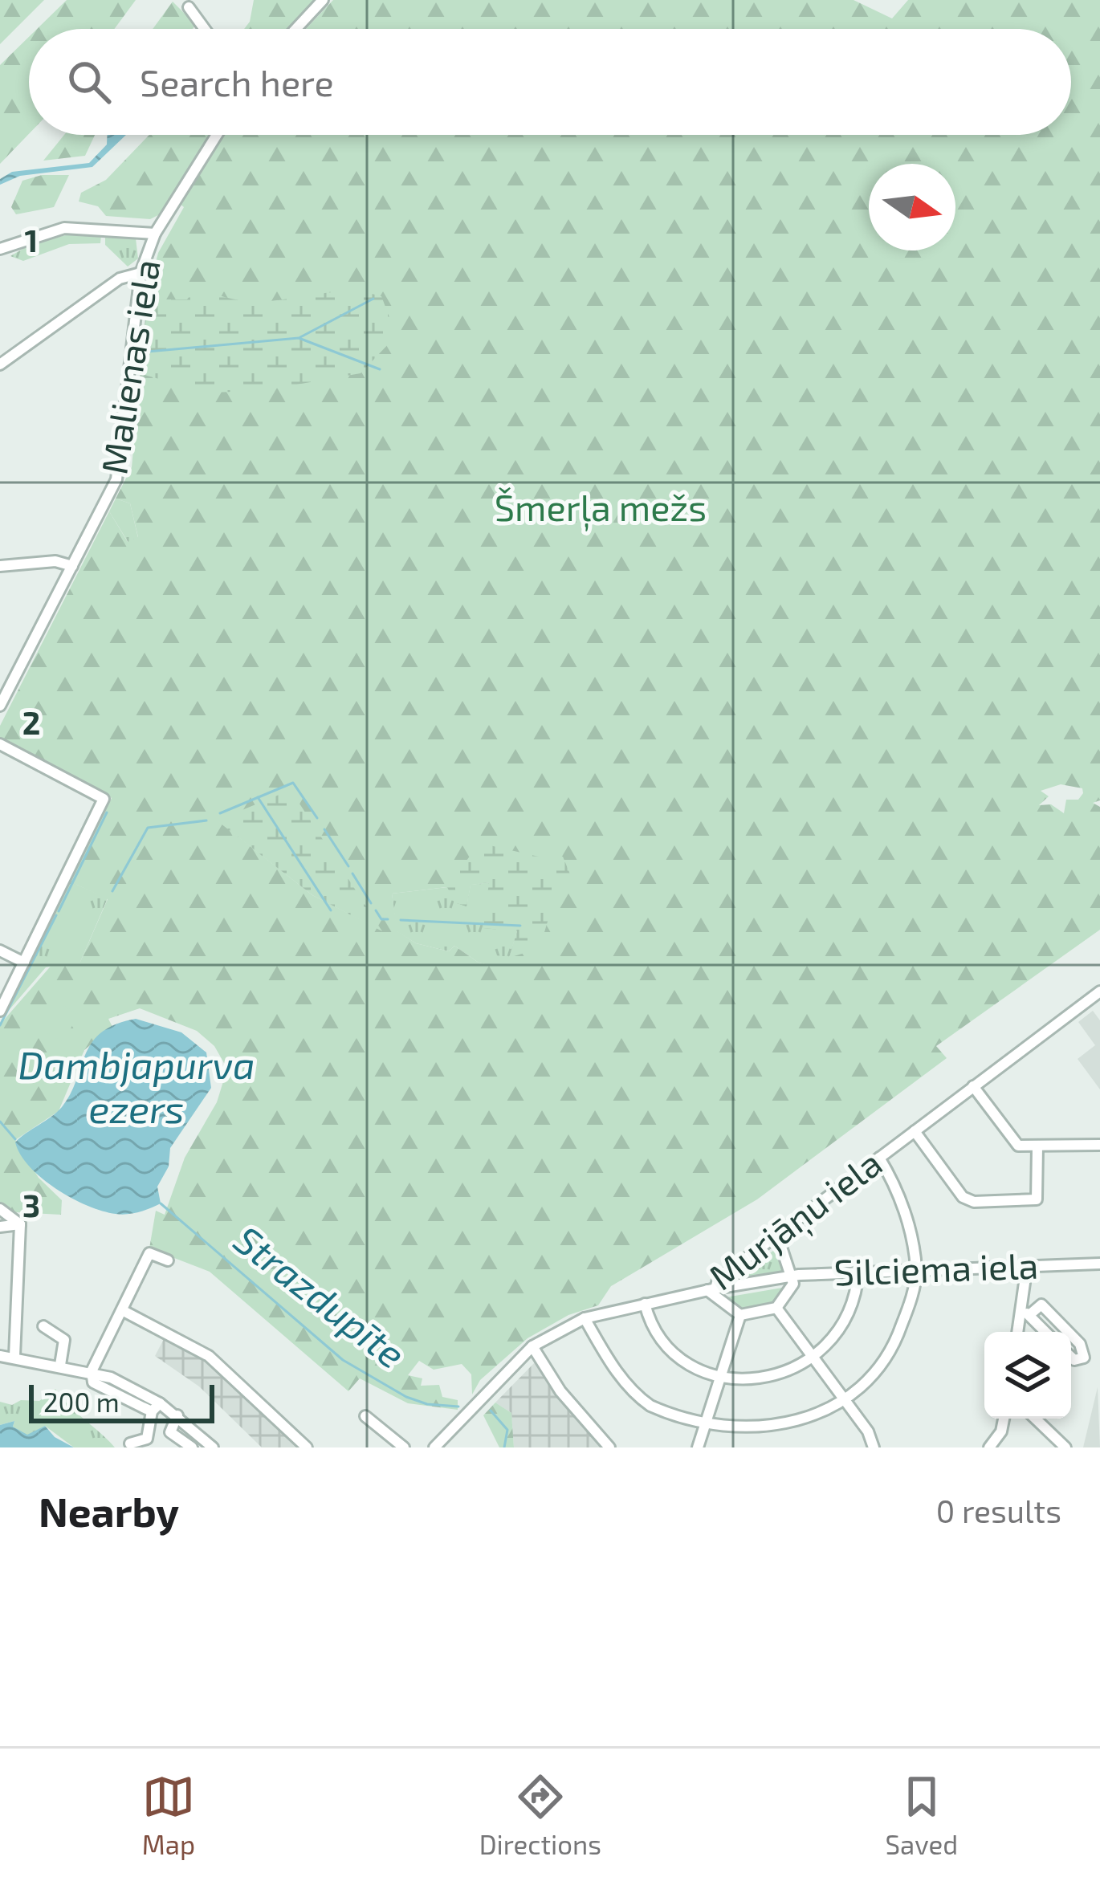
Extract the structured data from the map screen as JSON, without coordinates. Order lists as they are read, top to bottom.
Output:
{
  "streets": {
    "street": ["Malienas iela", "Murjāņu iela", "Silciema iela"]
  },
  "crossings": [
    ["Murjāņu iela", "Silciema iela"]
  ],
  "water": ["Dambjapurva ezers", "Strazdupīte"],
  "parks": ["Šmerļa mežs"],
  "scale_bar": "200 m",
  "north": "right",
  "page": {
    "search": "Search here",
    "scale": "200 m",
    "heading": ["Nearby", "0 results"],
    "nav": ["Map", "Directions", "Saved"]
  },
  "grid": {
    "rows": ["1", "2", "3"]
  }
}
